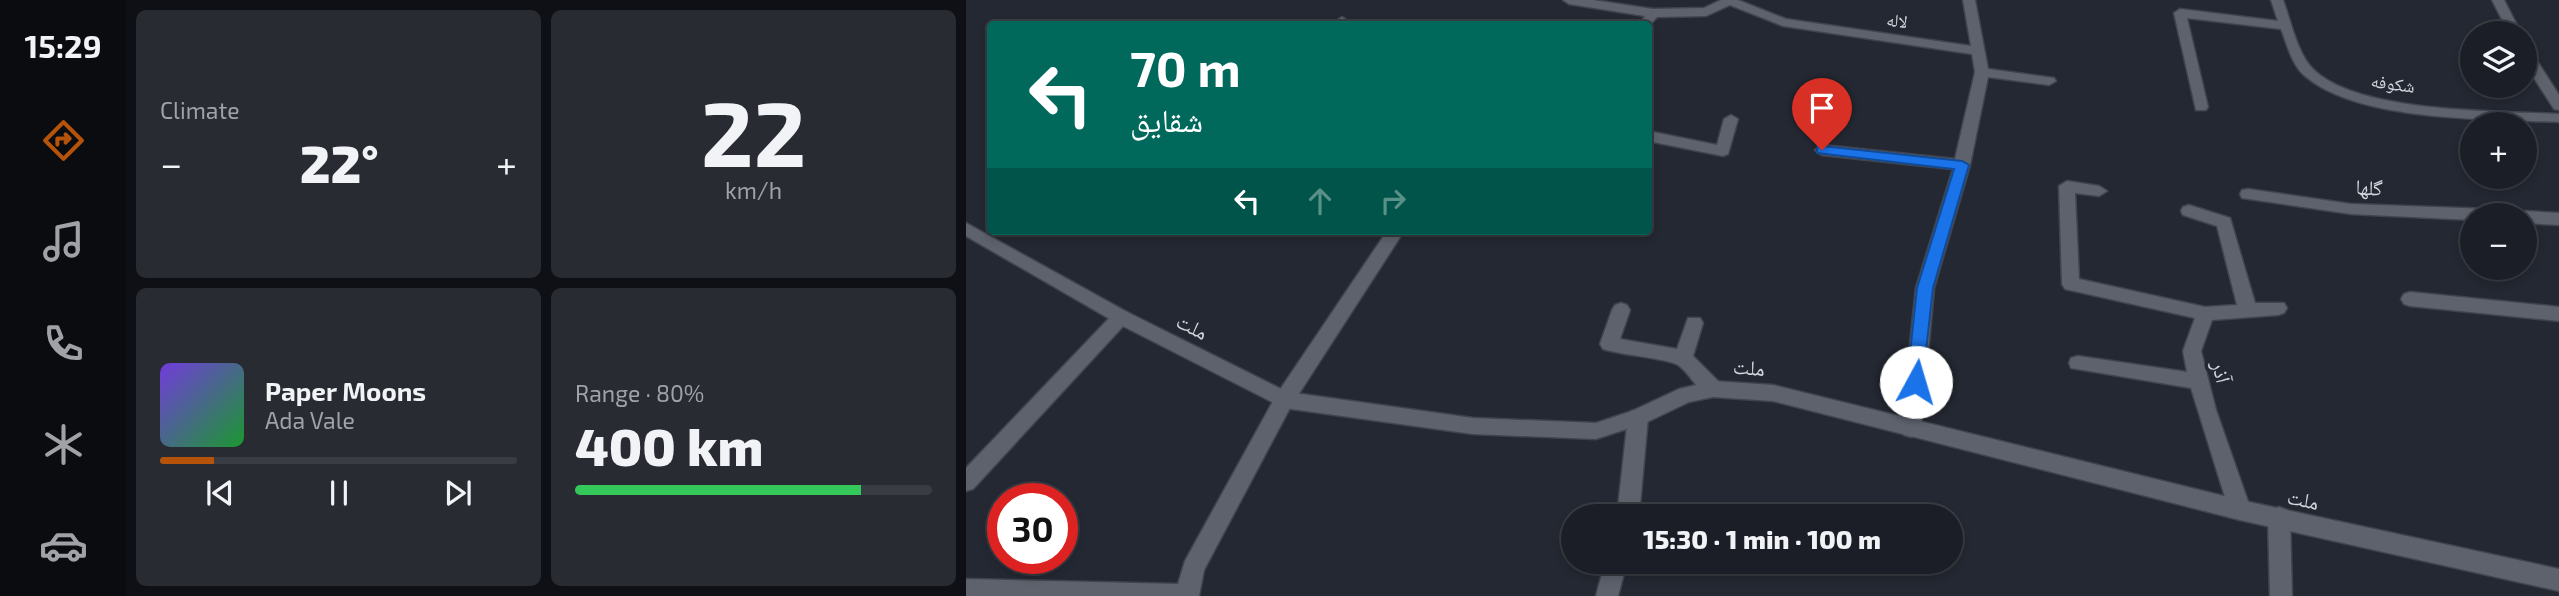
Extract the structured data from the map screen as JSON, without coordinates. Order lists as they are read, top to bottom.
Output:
{
  "streets": {
    "street": [
      "لاله",
      "شکوفه",
      "گلها",
      "ملت",
      "آذر"
    ]
  },
  "crossings": [
    ["ملت", "آذر"]
  ],
  "page": {
    "tabs": "15:29",
    "tile": [
      "Climate",
      ["22", "km/h"],
      ["Range · 80%", "400 km"]
    ],
    "map_buttons": ["+", "−"],
    "turn": ["70 m", "شقایق"],
    "heat": ["−", "22°", "+"],
    "song": ["Paper Moons", "Ada Vale"],
    "limit": "30",
    "trip": "15:30 · 1 min · 100 m"
  }
}
